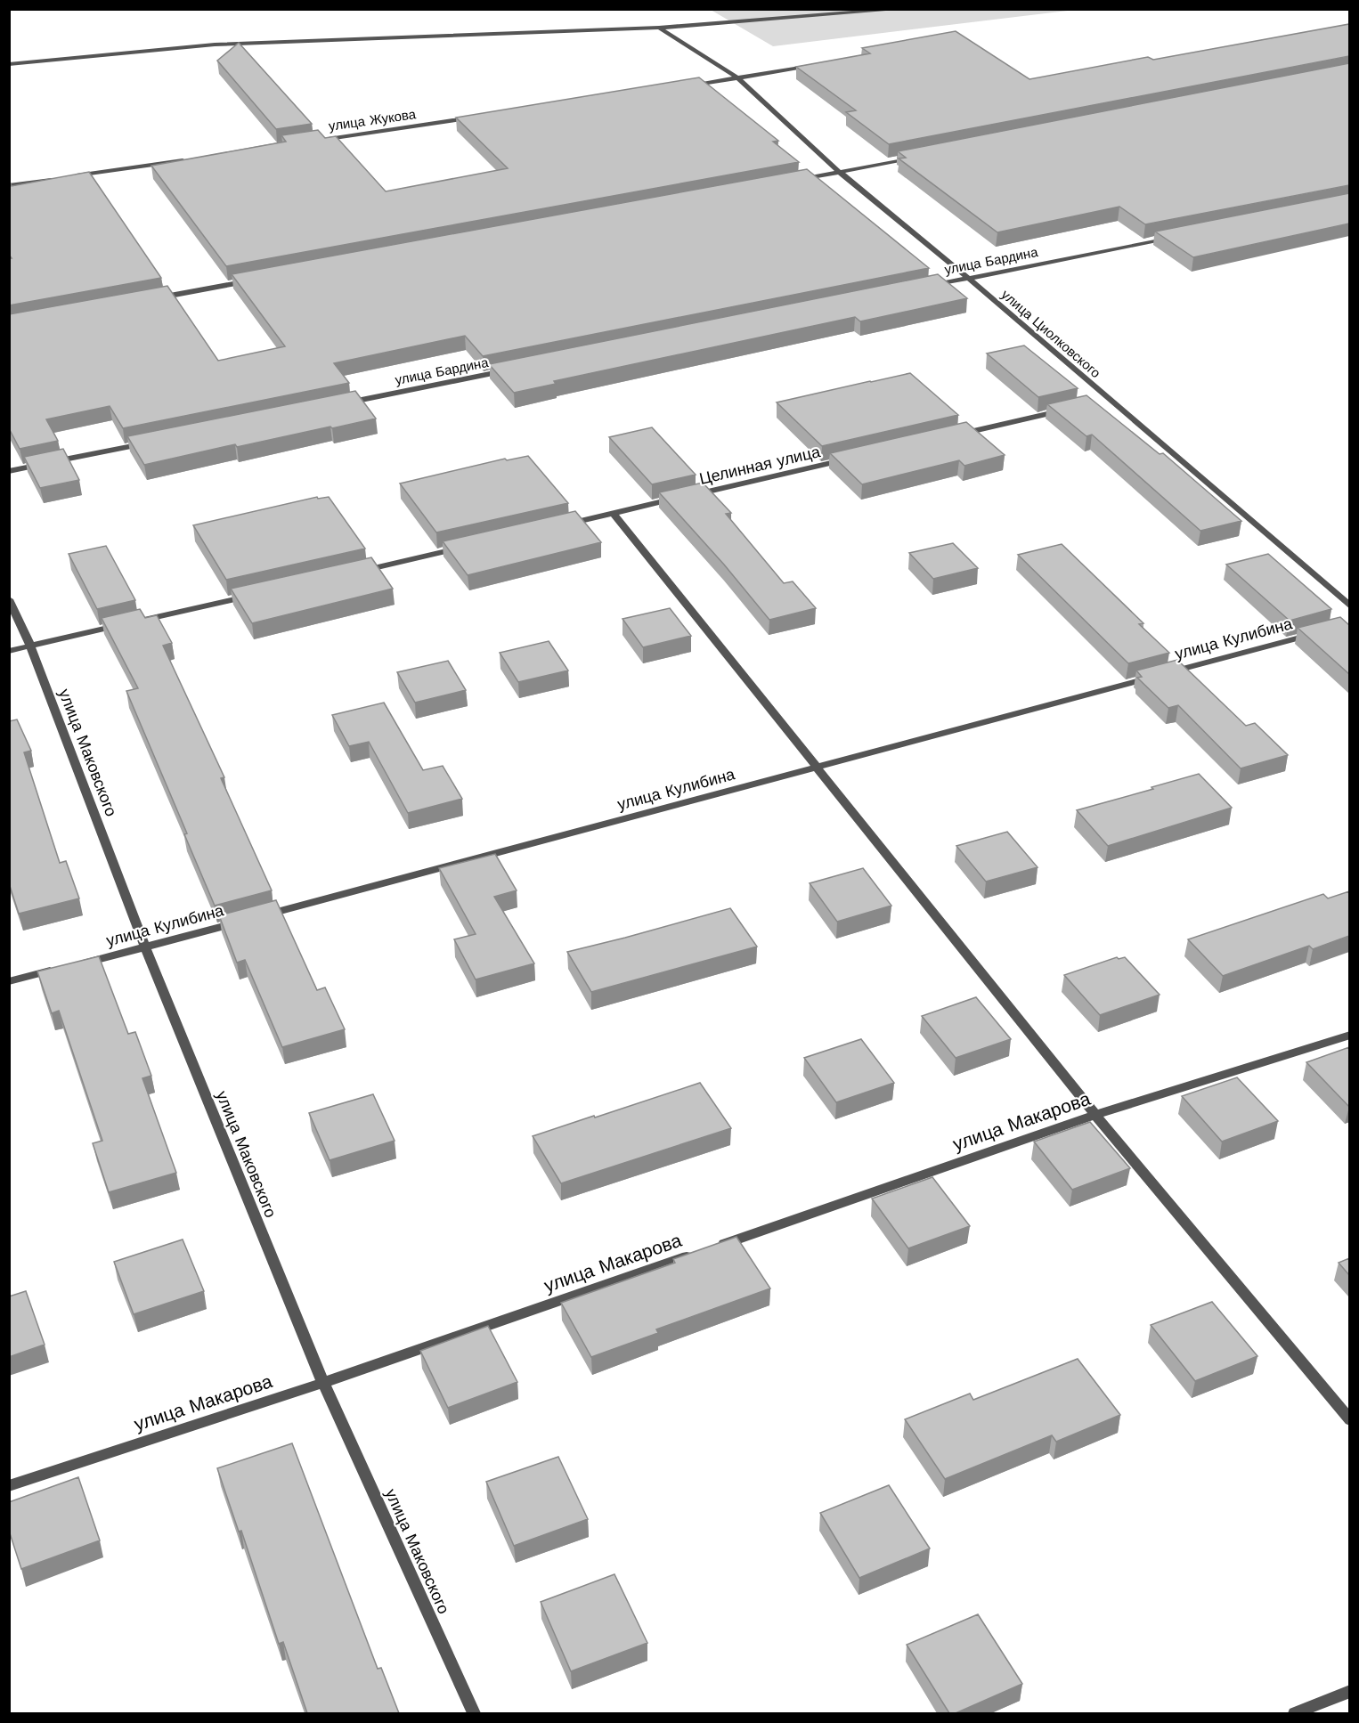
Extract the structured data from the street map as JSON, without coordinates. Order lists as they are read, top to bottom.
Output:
{
  "streets": {
    "street": [
      "улица Жукова",
      "улица Бардина",
      "улица Циолковского",
      "Целинная улица",
      "улица Кулибина",
      "улица Маковского",
      "улица Макарова"
    ]
  },
  "crossings": [
    ["улица Бардина", "улица Циолковского"],
    ["улица Кулибина", "улица Маковского"],
    ["улица Маковского", "улица Макарова"]
  ]
}
